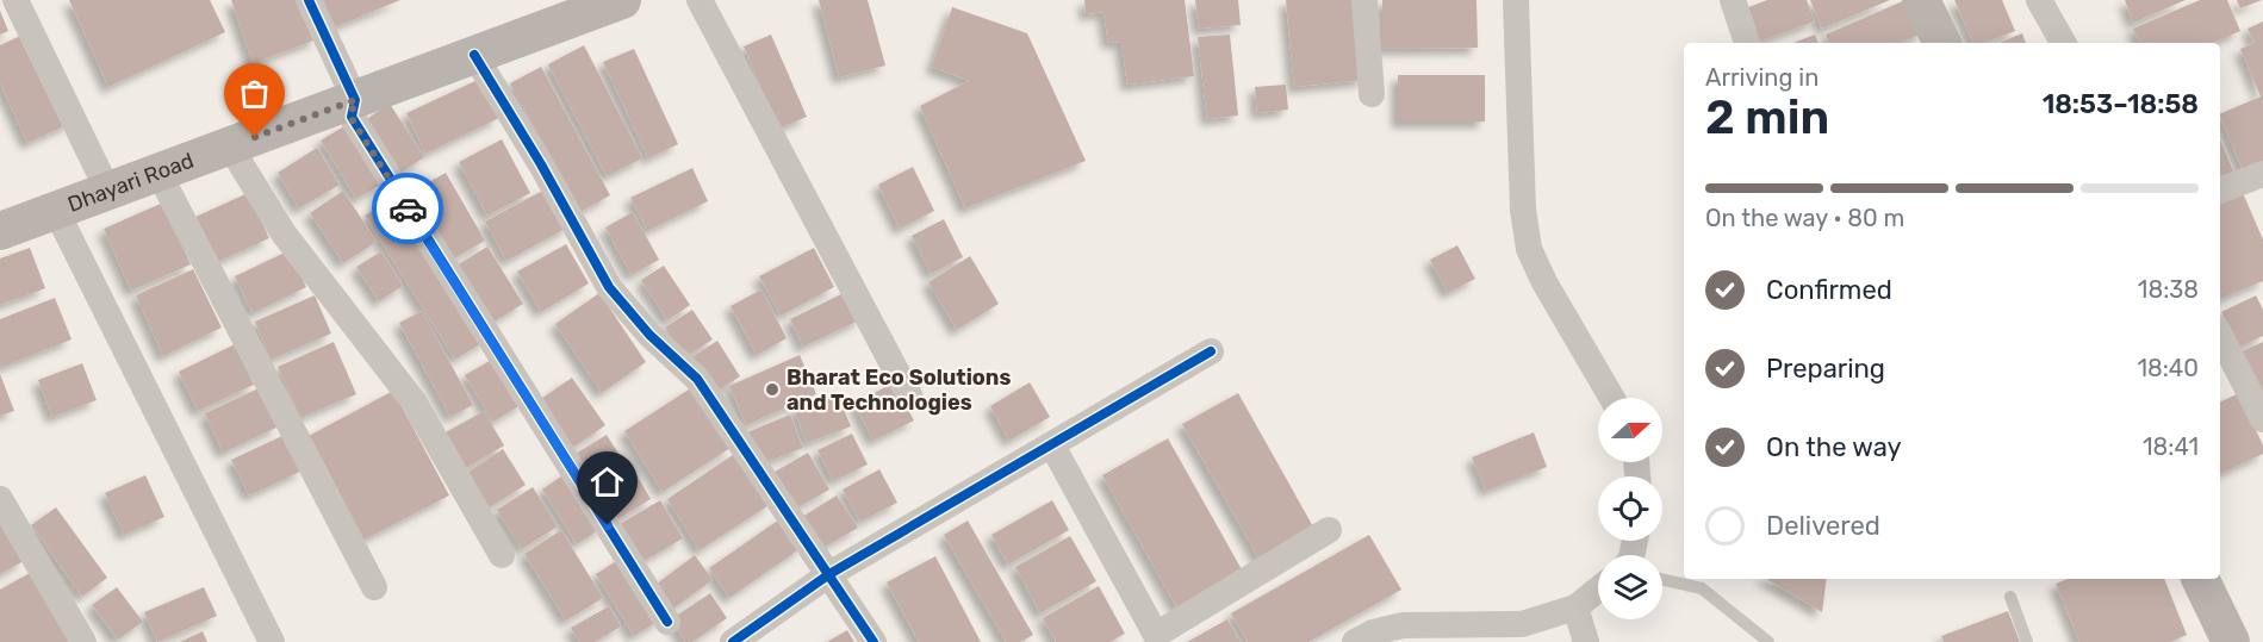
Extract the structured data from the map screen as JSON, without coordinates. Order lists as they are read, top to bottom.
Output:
{
  "streets": {
    "main road": ["Dhayari Road"]
  },
  "places": ["Bharat Eco Solutions and Technologies"],
  "north": "right",
  "page": {
    "heading": ["2 min", "Arriving in", "18:53–18:58"],
    "bar": "On the way · 80 m",
    "list": [
      ["Confirmed", "18:38"],
      ["Preparing", "18:40"],
      ["On the way", "18:41"],
      "Delivered"
    ]
  }
}
